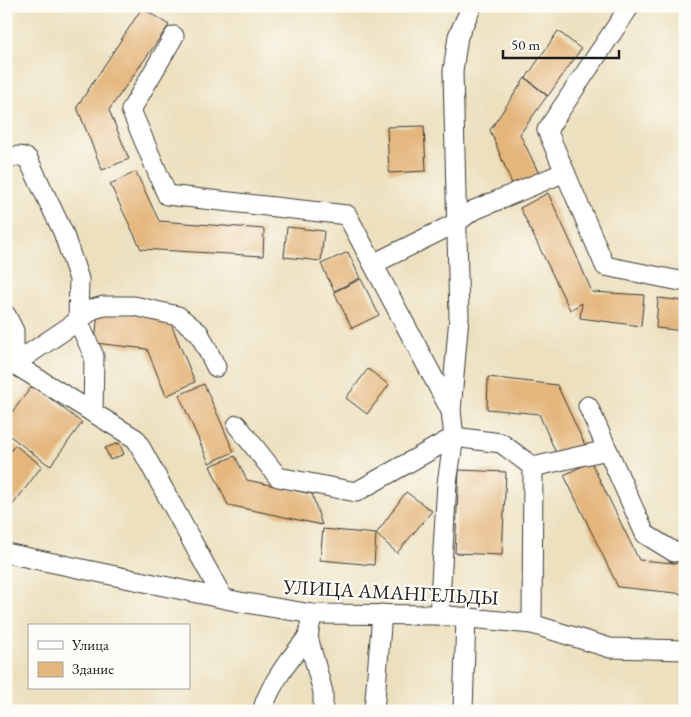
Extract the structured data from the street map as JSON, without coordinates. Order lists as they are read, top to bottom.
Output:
{
  "streets": {
    "street": ["УЛИЦА АМАНГЕЛЬДЫ"]
  },
  "legend": ["Улица", "Здание"],
  "scale_bar": "50 m"
}
